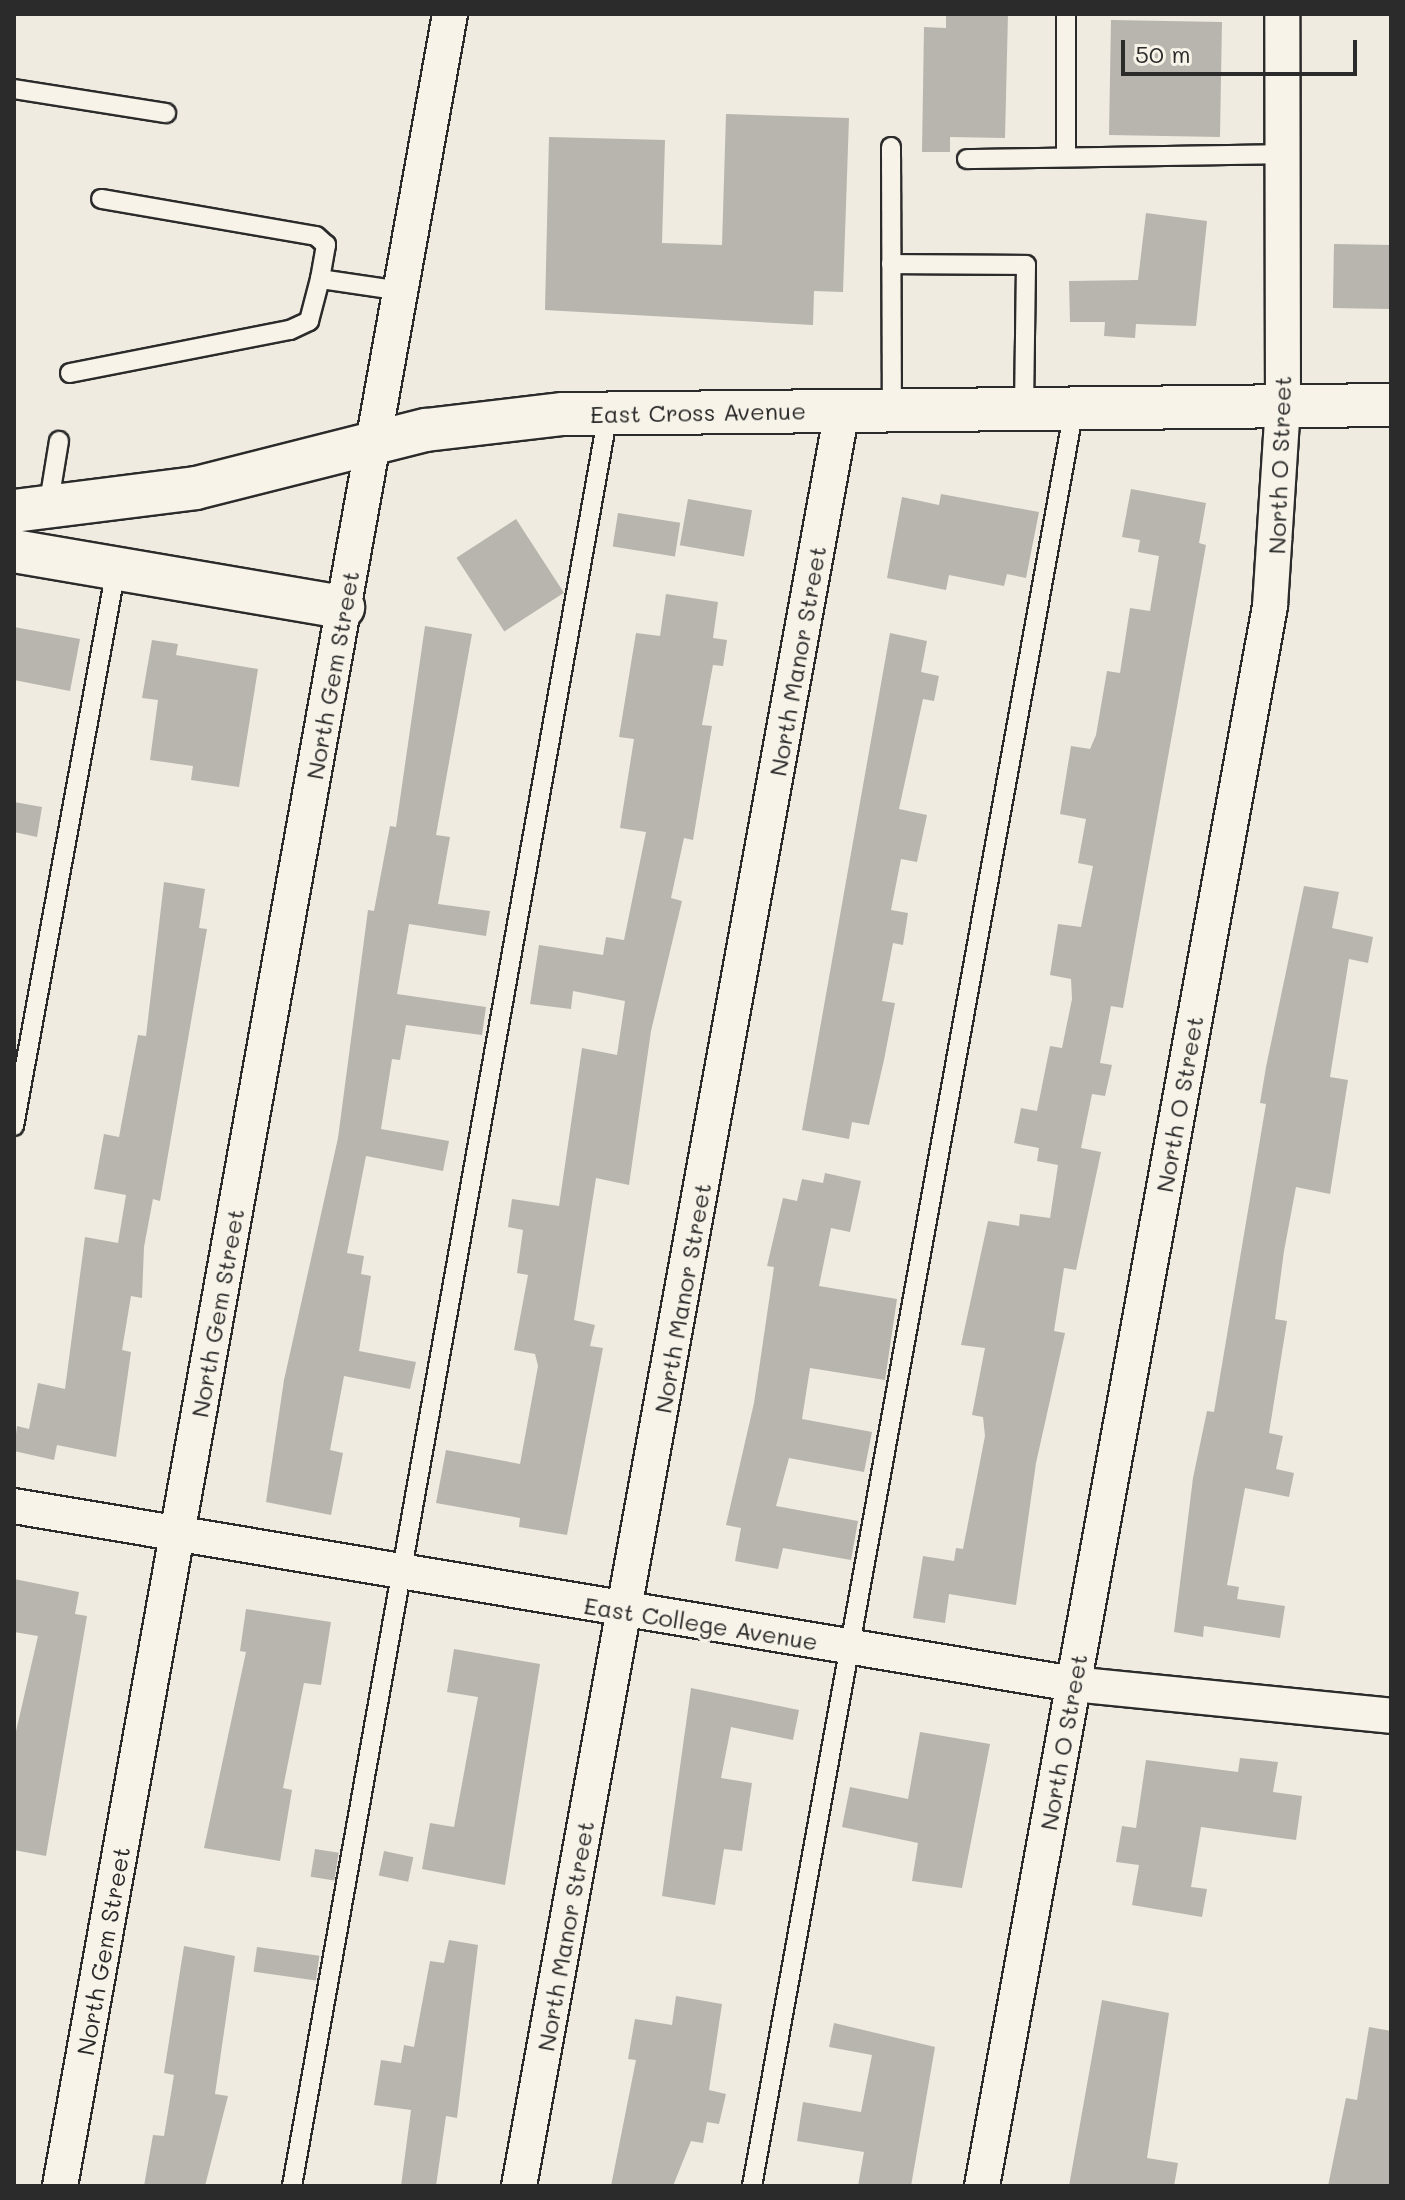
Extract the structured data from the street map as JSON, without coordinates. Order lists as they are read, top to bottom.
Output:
{
  "streets": {
    "street": [
      "East Cross Avenue",
      "North O Street",
      "North Manor Street",
      "North Gem Street",
      "East College Avenue"
    ]
  },
  "crossings": [
    ["East Cross Avenue", "North O Street"],
    ["East Cross Avenue", "North Manor Street"],
    ["East Cross Avenue", "North Gem Street"],
    ["North O Street", "East College Avenue"],
    ["North Manor Street", "East College Avenue"],
    ["North Gem Street", "East College Avenue"]
  ],
  "scale_bar": "50 m"
}
